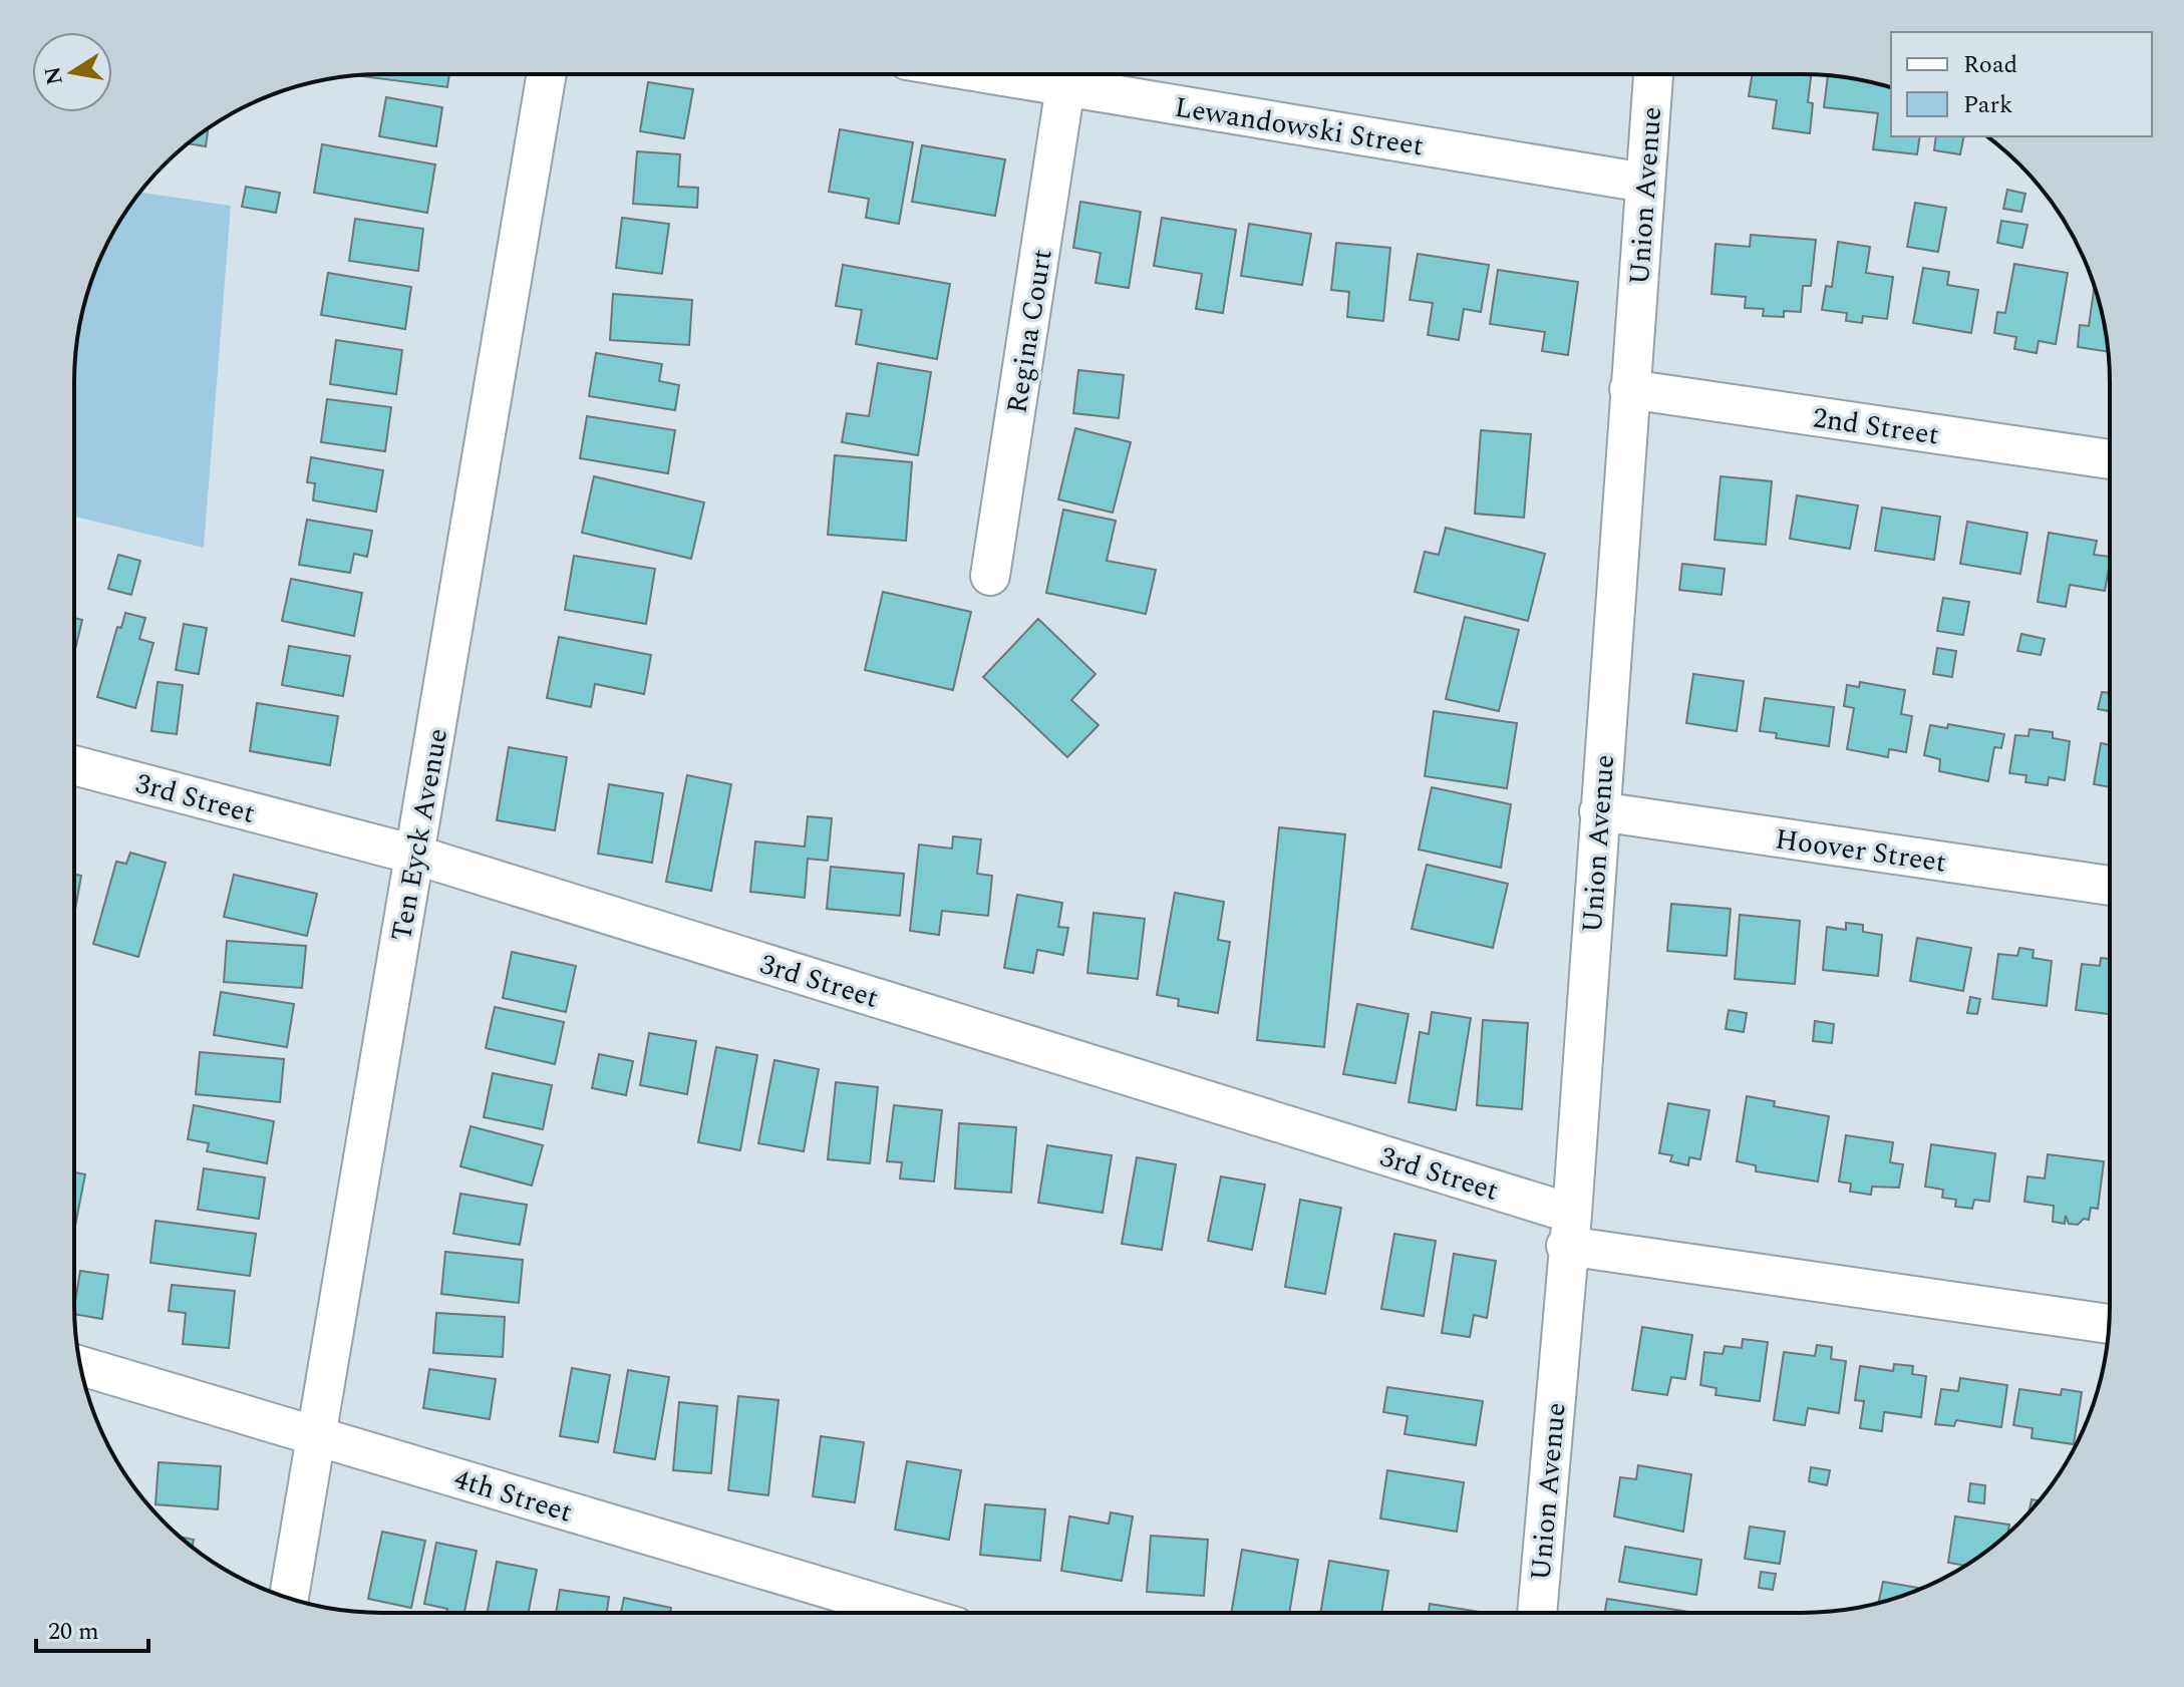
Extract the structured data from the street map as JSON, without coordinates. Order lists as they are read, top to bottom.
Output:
{
  "streets": {
    "street": [
      "Lewandowski Street",
      "Union Avenue",
      "Regina Court",
      "2nd Street",
      "3rd Street",
      "Ten Eyck Avenue",
      "Hoover Street",
      "4th Street"
    ]
  },
  "crossings": [
    ["Lewandowski Street", "Union Avenue"],
    ["Lewandowski Street", "Regina Court"],
    ["Union Avenue", "2nd Street"],
    ["Union Avenue", "3rd Street"],
    ["Union Avenue", "Hoover Street"],
    ["3rd Street", "Ten Eyck Avenue"],
    ["Ten Eyck Avenue", "4th Street"]
  ],
  "legend": ["Road", "Park"],
  "scale_bar": "20 m",
  "north": "left"
}
